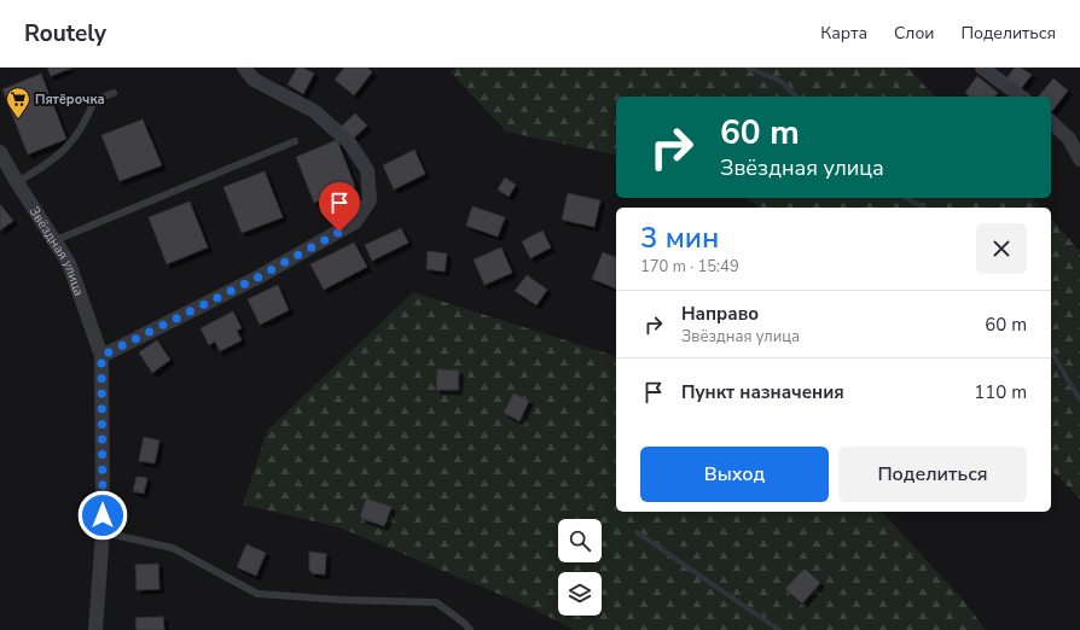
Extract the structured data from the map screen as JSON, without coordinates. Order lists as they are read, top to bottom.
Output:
{
  "streets": {
    "street": ["Звёздная улица"]
  },
  "places": {
    "supermarket": ["Пятёрочка"]
  },
  "page": {
    "header": "Routely",
    "nav": ["Карта", "Слои", "Поделиться"],
    "turn": ["60 m", "Звёздная улица"],
    "heading": ["3 мин", "170 m · 15:49"],
    "list": [
      {
        "name": "Направо",
        "note": "Звёздная улица",
        "value": "60 m"
      },
      {
        "name": "Пункт назначения",
        "value": "110 m"
      }
    ],
    "buttons": ["Выход", "Поделиться"]
  }
}
